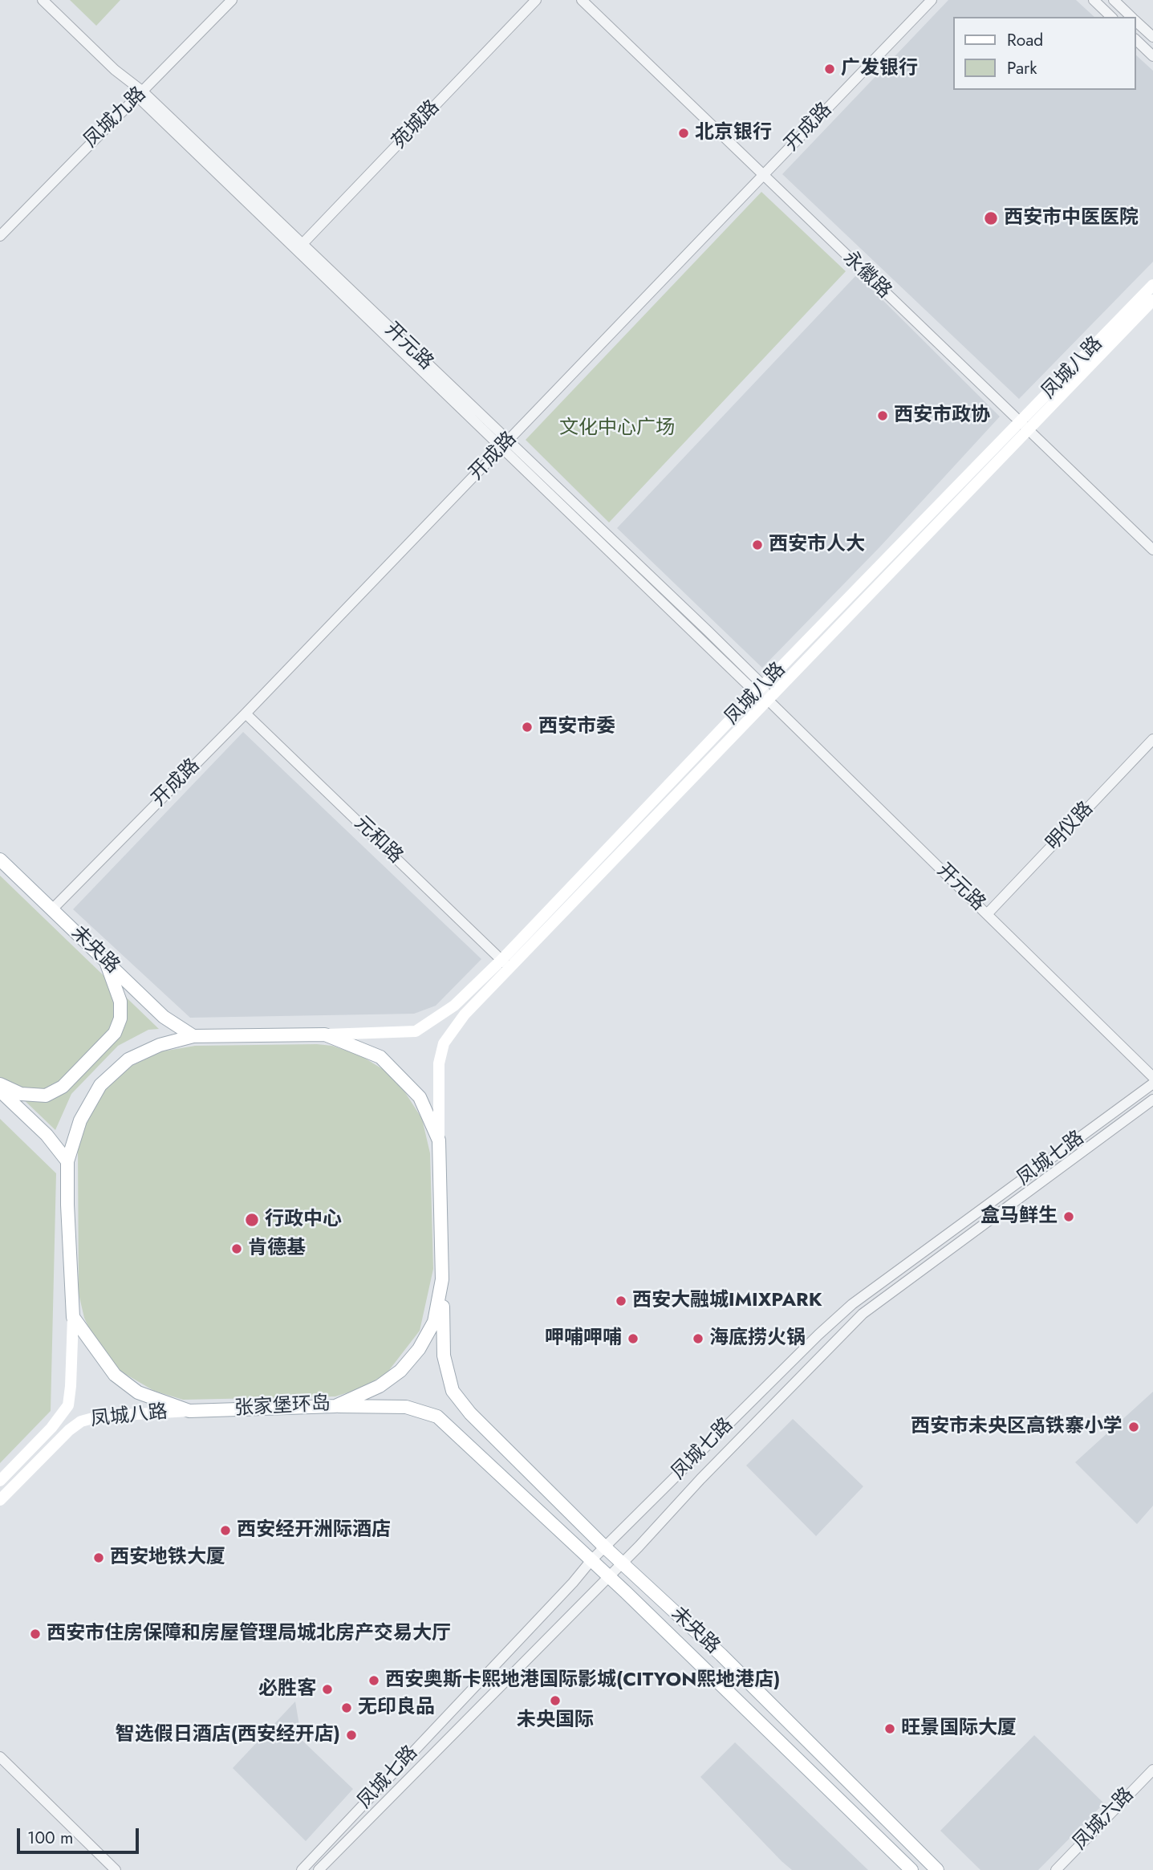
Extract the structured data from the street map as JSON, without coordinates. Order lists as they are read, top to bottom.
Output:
{
  "streets": {
    "main road": ["凤城八路", "未央路", "张家堡环岛"],
    "street": [
      "凤城九路",
      "苑城路",
      "开成路",
      "永徽路",
      "开元路",
      "明仪路",
      "元和路",
      "凤城七路",
      "凤城六路"
    ]
  },
  "crossings": [
    ["凤城九路", "开元路"],
    ["苑城路", "开元路"],
    ["开成路", "永徽路"],
    ["开成路", "开元路"],
    ["开成路", "元和路"],
    ["开成路", "未央路"],
    ["永徽路", "凤城八路"],
    ["开元路", "凤城八路"],
    ["开元路", "明仪路"],
    ["凤城八路", "元和路"],
    ["凤城八路", "张家堡环岛"],
    ["未央路", "凤城七路"],
    ["未央路", "张家堡环岛"]
  ],
  "parks": ["文化中心广场"],
  "places": [
    "广发银行",
    "北京银行",
    "西安市中医医院",
    "西安市政协",
    "西安市人大",
    "西安市委",
    "盒马鲜生",
    "行政中心",
    "肯德基",
    "西安大融城IMIXPARK",
    "呷哺呷哺",
    "海底捞火锅",
    "西安市未央区高铁寨小学",
    "西安经开洲际酒店",
    "西安地铁大厦",
    "西安市住房保障和房屋管理局城北房产交易大厅",
    "西安奥斯卡熙地港国际影城(CITYON熙地港店)",
    "必胜客",
    "未央国际",
    "无印良品",
    "旺景国际大厦",
    "智选假日酒店(西安经开店)"
  ],
  "legend": ["Road", "Park"],
  "scale_bar": "100 m"
}
